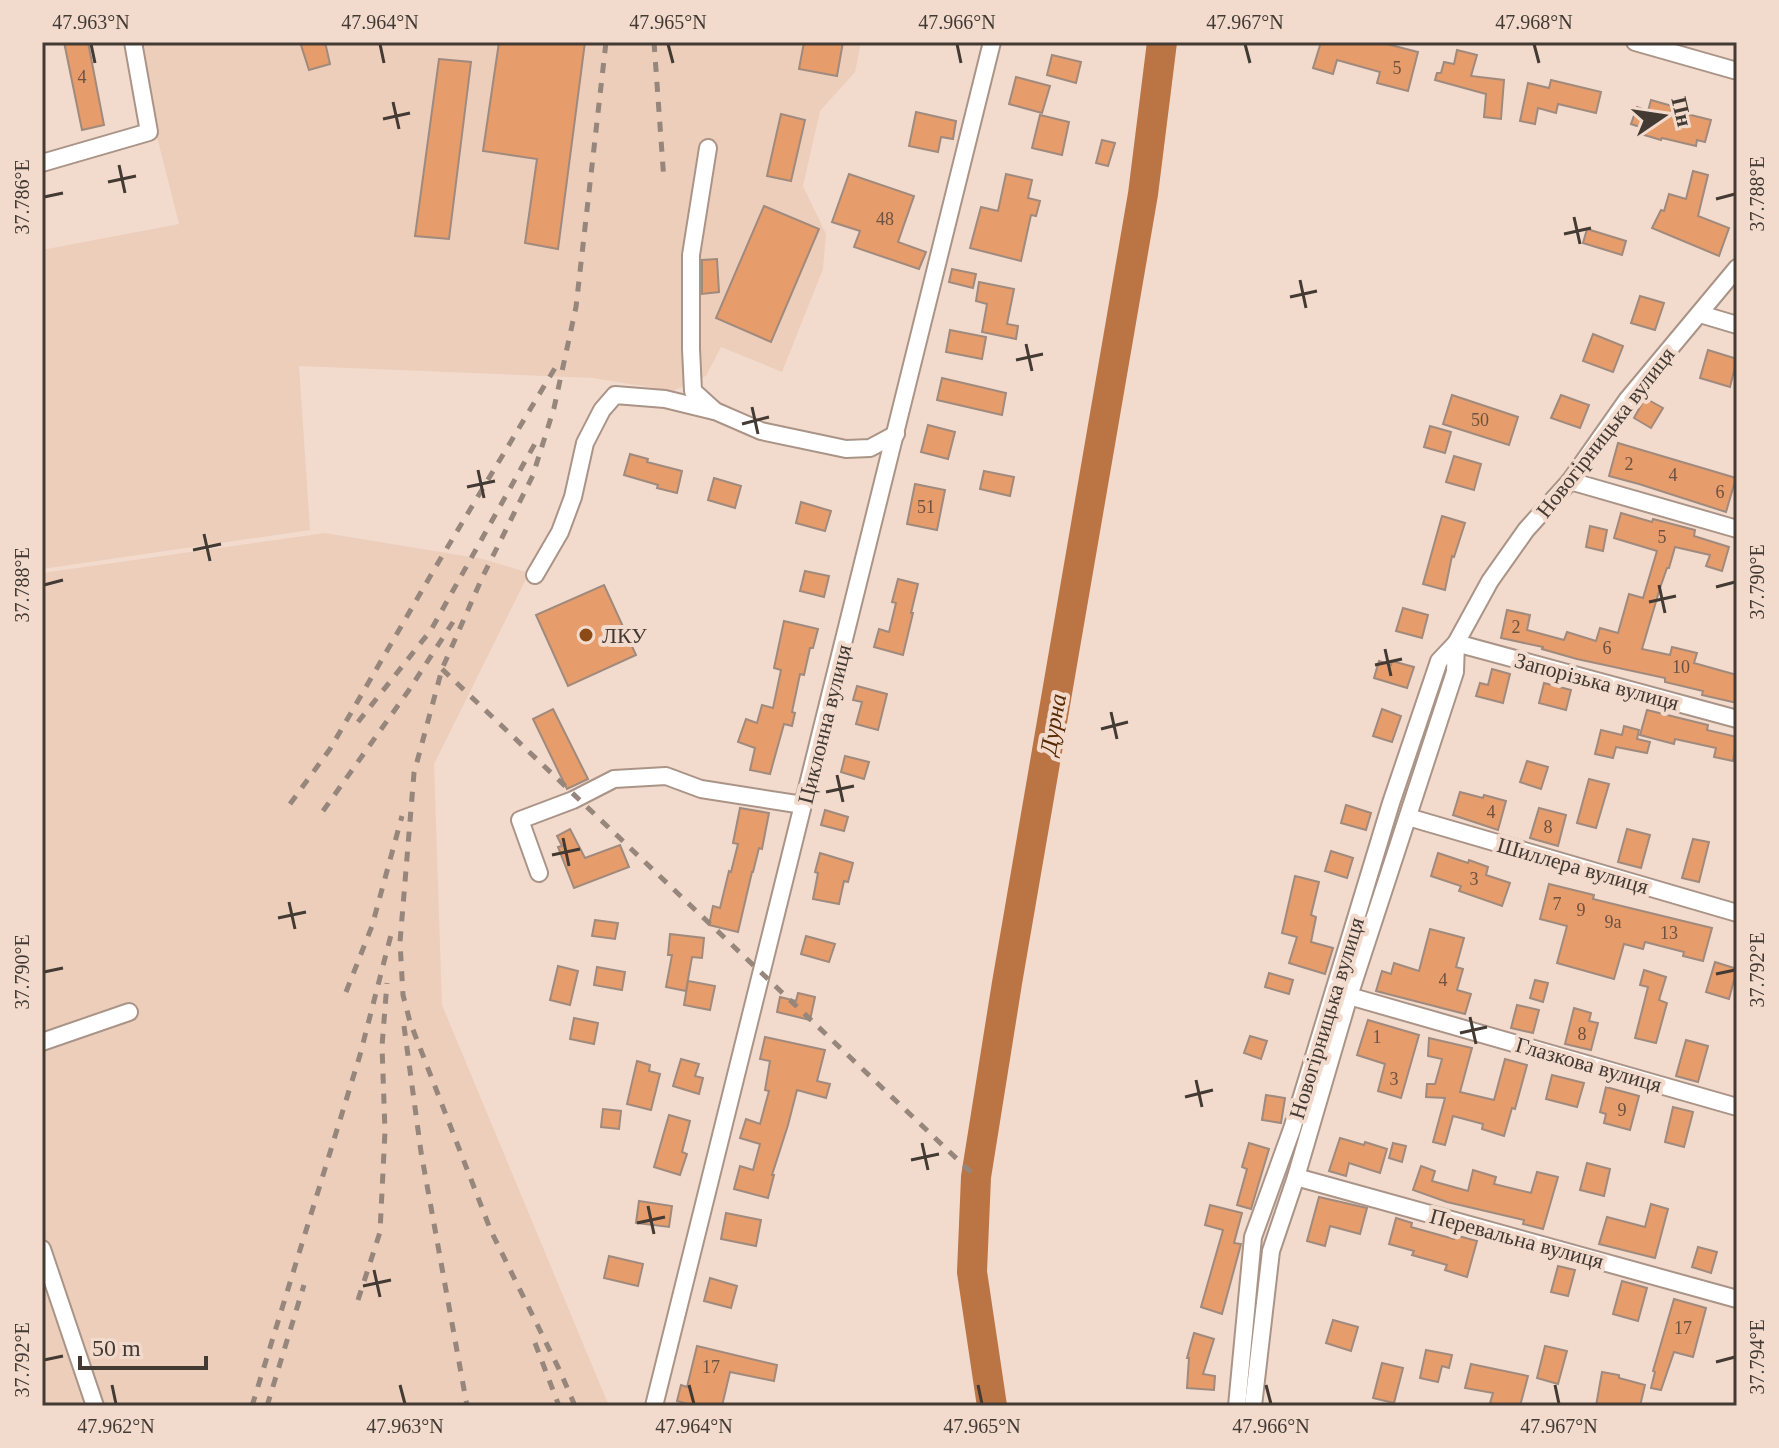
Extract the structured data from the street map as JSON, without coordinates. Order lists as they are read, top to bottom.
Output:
{
  "streets": {
    "street": [
      "Новогірницька вулиця",
      "Запорізька вулиця",
      "Циклонна вулиця",
      "Шиллера вулиця",
      "Глазкова вулиця",
      "Перевальна вулиця"
    ]
  },
  "crossings": [
    ["Новогірницька вулиця", "Запорізька вулиця"],
    ["Новогірницька вулиця", "Шиллера вулиця"],
    ["Новогірницька вулиця", "Глазкова вулиця"],
    ["Новогірницька вулиця", "Перевальна вулиця"]
  ],
  "water": ["Дурна"],
  "places": ["ЛКУ"],
  "house_numbers": [
    "5",
    "4",
    "48",
    "50",
    "2",
    "4",
    "6",
    "51",
    "5",
    "2",
    "6",
    "10",
    "4",
    "8",
    "3",
    "7",
    "9",
    "9а",
    "13",
    "4",
    "8",
    "1",
    "3",
    "9",
    "17",
    "17"
  ],
  "scale_bar": "50 m",
  "north": "right",
  "coordinates": [
    "47.963°N",
    "47.964°N",
    "47.965°N",
    "47.966°N",
    "47.967°N",
    "47.968°N",
    "37.788°E",
    "37.786°E",
    "37.790°E",
    "37.792°E",
    "37.794°E",
    "47.962°N"
  ]
}
